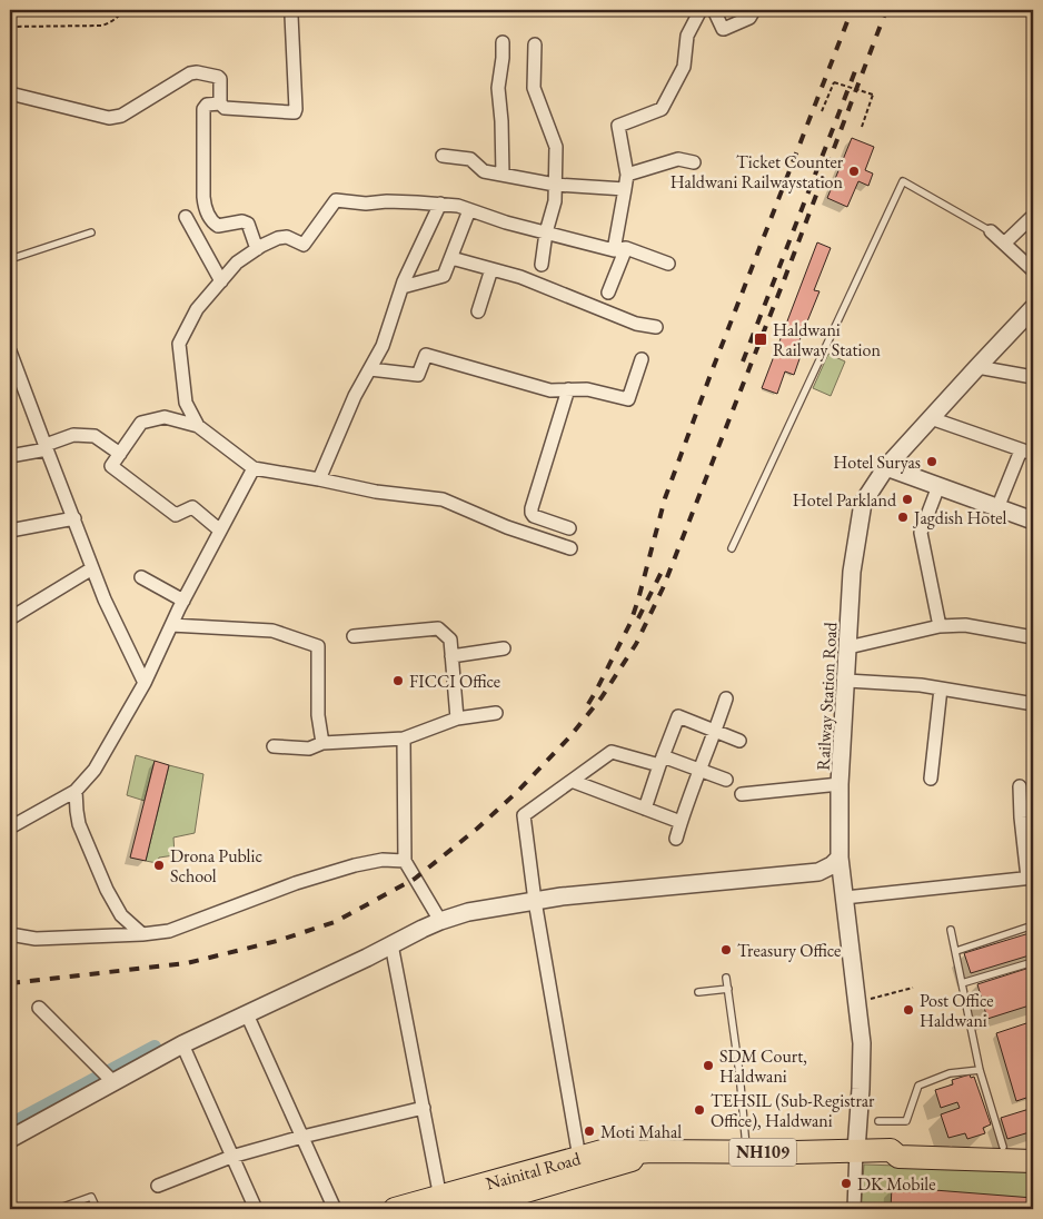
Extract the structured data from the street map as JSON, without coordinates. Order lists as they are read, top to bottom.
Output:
{
  "streets": {
    "highway": ["NH109", "Nainital Road"],
    "street": ["Railway Station Road"]
  },
  "crossings": [
    ["Railway Station Road", "Nainital Road"]
  ],
  "places": {
    "other": [
      "Ticket Counter Haldwani Railwaystation",
      "Hotel Suryas",
      "Hotel Parkland",
      "Jagdish Hotel",
      "FICCI Office",
      "Drona Public School",
      "Treasury Office",
      "Post Office Haldwani",
      "SDM Court, Haldwani",
      "TEHSIL (Sub-Registrar Office), Haldwani",
      "Moti Mahal",
      "DK Mobile"
    ],
    "transit": ["Haldwani Railway Station"]
  }
}
